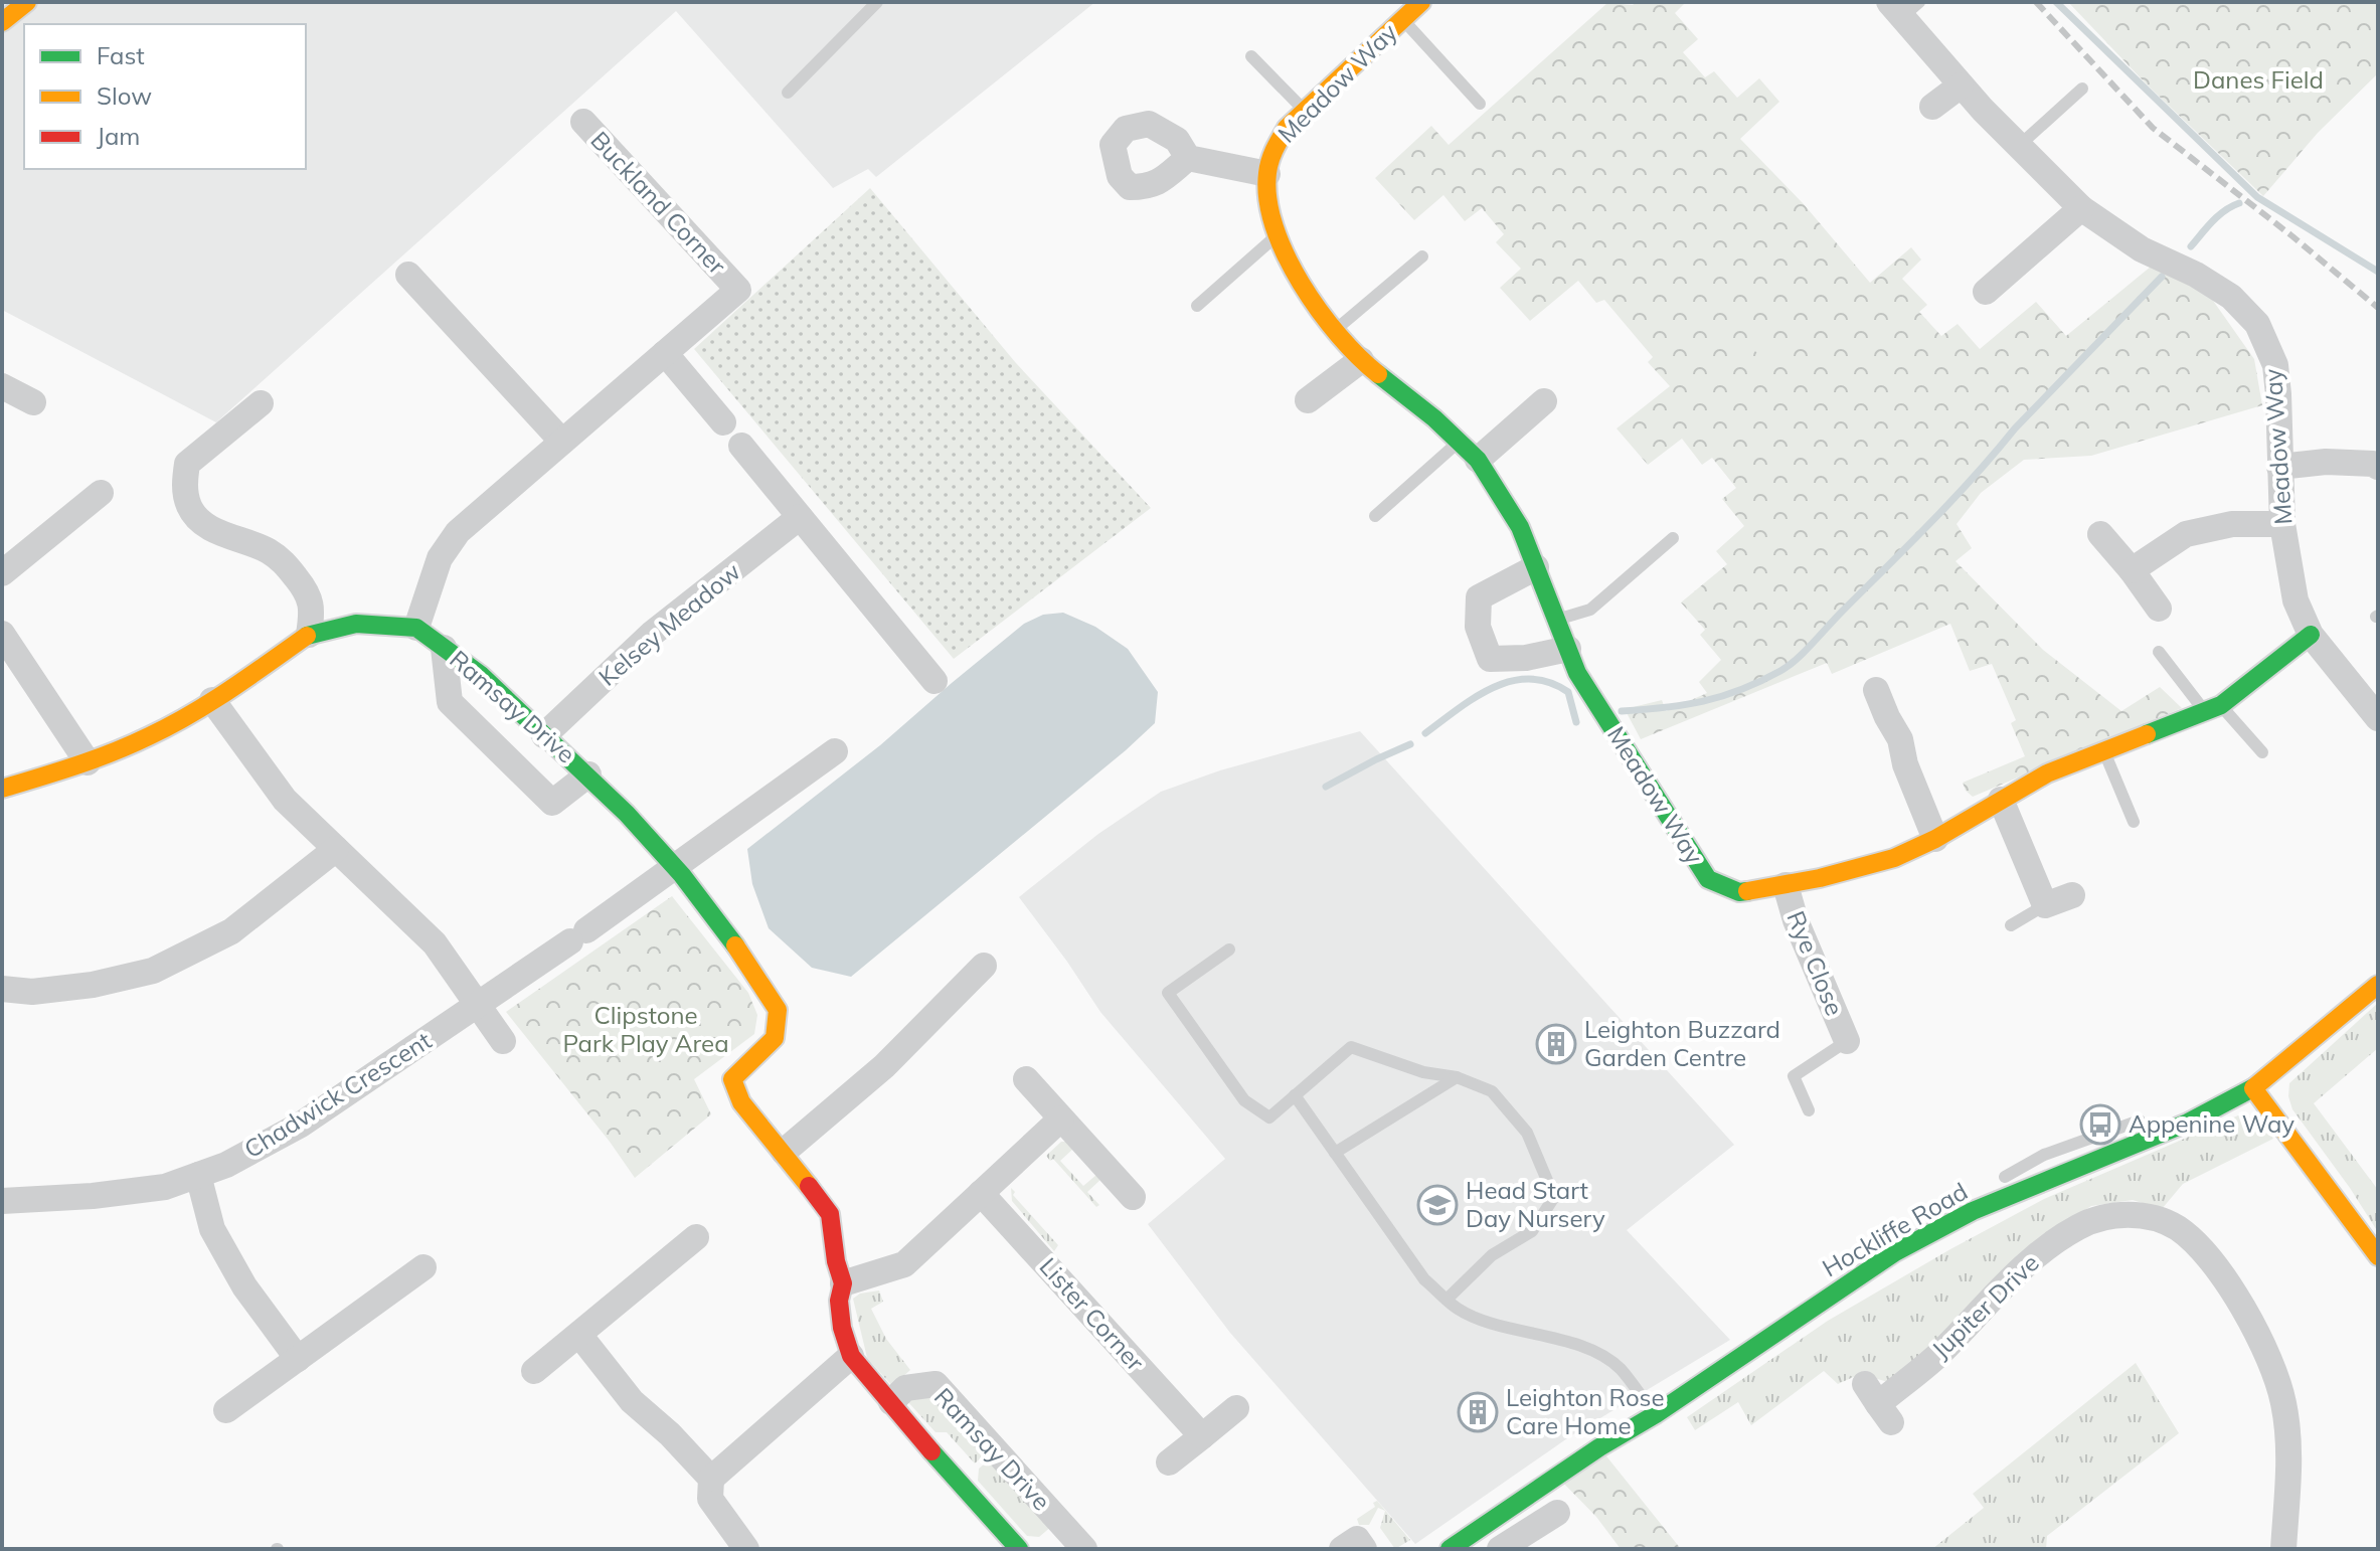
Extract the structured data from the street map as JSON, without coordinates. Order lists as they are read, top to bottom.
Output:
{
  "streets": {
    "street": [
      "Meadow Way",
      "Buckland Corner",
      "Kelsey Meadow",
      "Ramsay Drive",
      "Rye Close",
      "Chadwick Crescent",
      "Hockliffe Road",
      "Jupiter Drive",
      "Lister Corner"
    ]
  },
  "crossings": [
    ["Meadow Way", "Rye Close"],
    ["Buckland Corner", "Ramsay Drive"],
    ["Kelsey Meadow", "Ramsay Drive"],
    ["Ramsay Drive", "Chadwick Crescent"]
  ],
  "parks": ["Danes Field", "Clipstone Park Play Area"],
  "places": {
    "building": ["Leighton Buzzard Garden Centre", "Leighton Rose Care Home"],
    "bus stop": ["Appenine Way"],
    "school or university": ["Head Start Day Nursery"]
  },
  "legend": ["Fast", "Slow", "Jam"]
}
